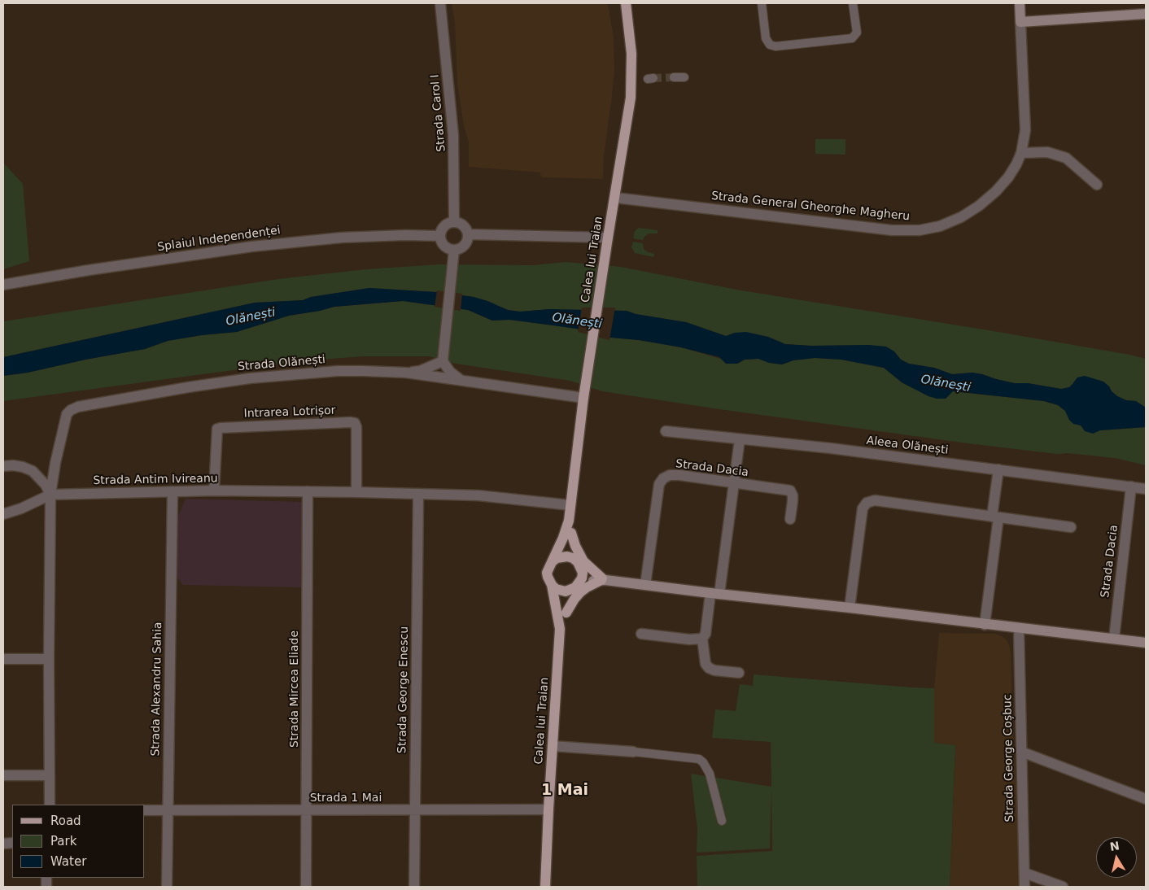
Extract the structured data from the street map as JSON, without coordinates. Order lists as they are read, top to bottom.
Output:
{
  "streets": {
    "main road": ["Strada General Gheorghe Magheru", "Calea lui Traian"],
    "street": [
      "Strada Carol I",
      "Splaiul Independenței",
      "Strada Olănești",
      "Intrarea Lotrișor",
      "Aleea Olănești",
      "Strada Dacia",
      "Strada Antim Ivireanu",
      "Strada Alexandru Sahia",
      "Strada Mircea Eliade",
      "Strada George Enescu",
      "Strada George Coșbuc",
      "Strada 1 Mai"
    ]
  },
  "crossings": [
    ["Strada Carol I", "Splaiul Independenței"],
    ["Strada General Gheorghe Magheru", "Calea lui Traian"],
    ["Calea lui Traian", "Strada Olănești"],
    ["Calea lui Traian", "Strada Antim Ivireanu"],
    ["Calea lui Traian", "Strada 1 Mai"],
    ["Strada Olănești", "Strada Antim Ivireanu"],
    ["Intrarea Lotrișor", "Strada Antim Ivireanu"],
    ["Aleea Olănești", "Strada Dacia"],
    ["Strada Antim Ivireanu", "Strada Alexandru Sahia"],
    ["Strada Antim Ivireanu", "Strada Mircea Eliade"],
    ["Strada Antim Ivireanu", "Strada George Enescu"],
    ["Strada Alexandru Sahia", "Strada 1 Mai"],
    ["Strada Mircea Eliade", "Strada 1 Mai"],
    ["Strada George Enescu", "Strada 1 Mai"]
  ],
  "districts": ["1 Mai"],
  "water": ["Olănești"],
  "legend": ["Road", "Park", "Water"],
  "north": "top"
}
